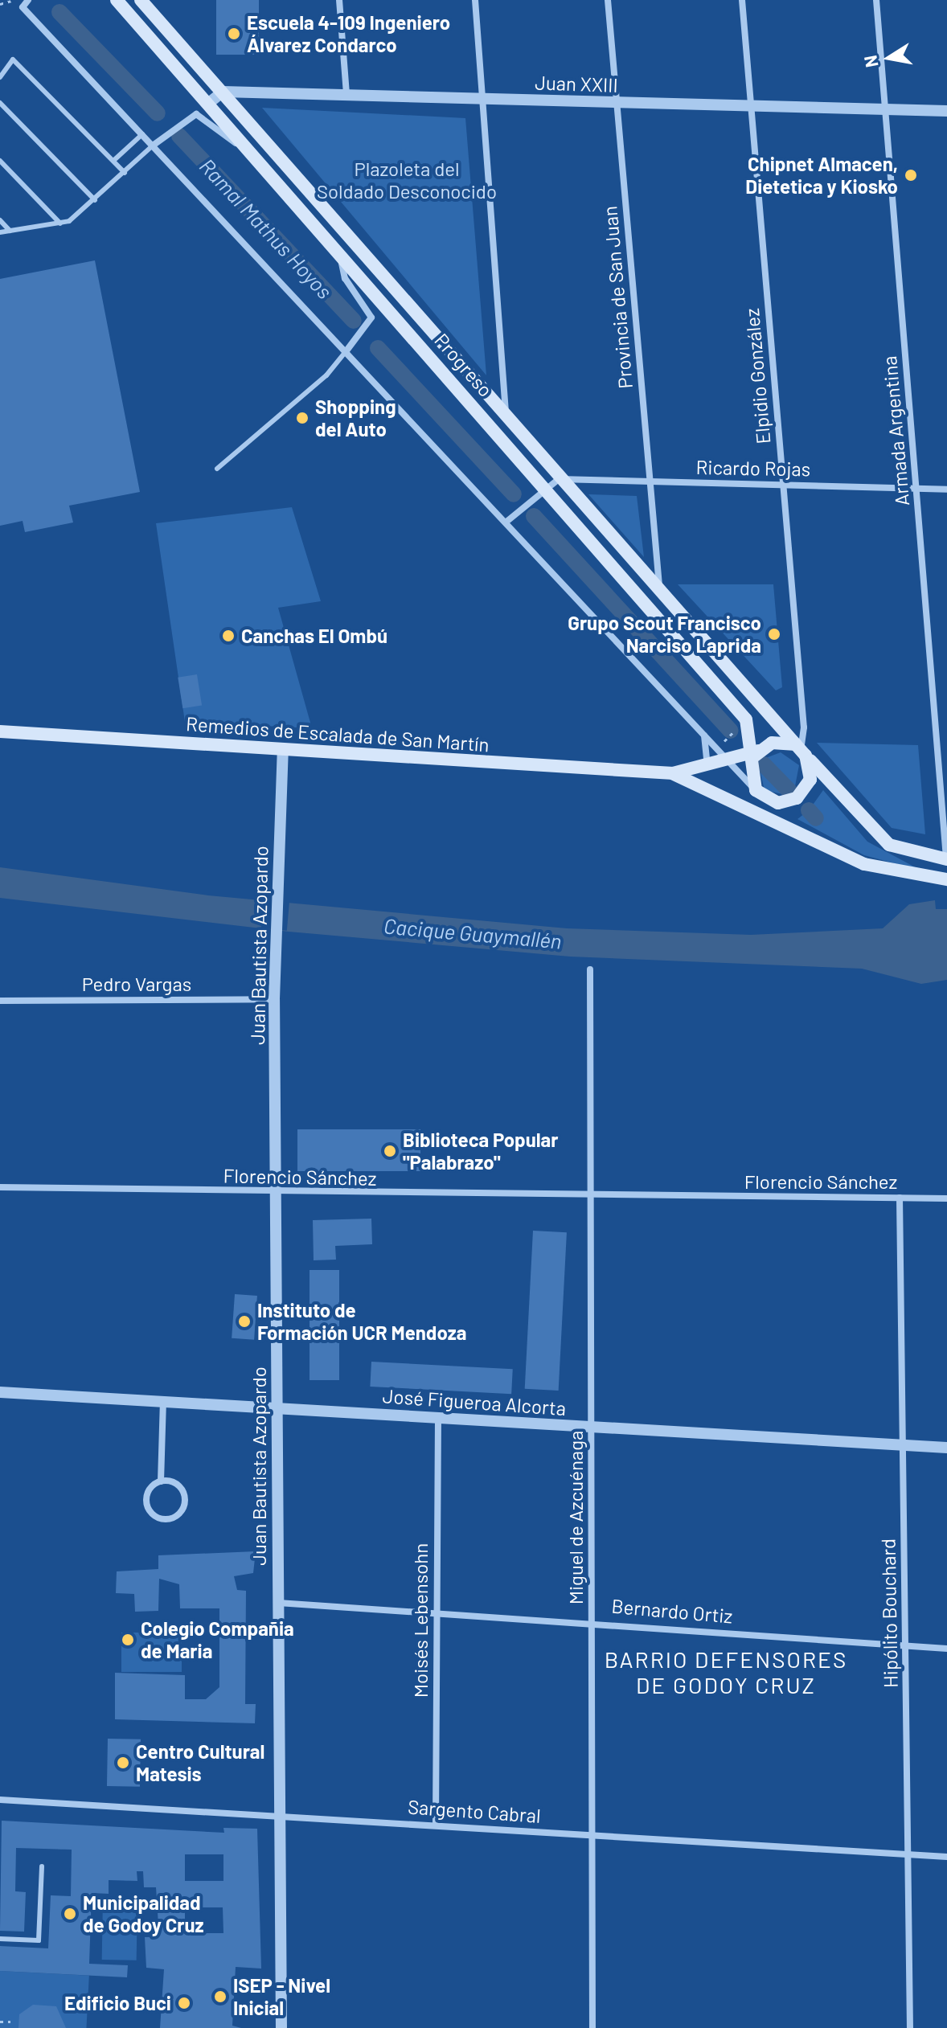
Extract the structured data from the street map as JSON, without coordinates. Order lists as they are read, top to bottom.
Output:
{
  "streets": {
    "main road": ["Progreso", "Remedios de Escalada de San Martín"],
    "street": [
      "Juan XXIII",
      "Provincia de San Juan",
      "Elpidio González",
      "Armada Argentina",
      "Ricardo Rojas",
      "Juan Bautista Azopardo",
      "Pedro Vargas",
      "Florencio Sánchez",
      "José Figueroa Alcorta",
      "Miguel de Azcuénaga",
      "Bernardo Ortiz",
      "Hipólito Bouchard",
      "Moisés Lebensohn",
      "Sargento Cabral"
    ]
  },
  "crossings": [
    ["Juan XXIII", "Provincia de San Juan"],
    ["Juan XXIII", "Progreso"],
    ["Juan XXIII", "Elpidio González"],
    ["Juan XXIII", "Armada Argentina"],
    ["Provincia de San Juan", "Progreso"],
    ["Provincia de San Juan", "Ricardo Rojas"],
    ["Progreso", "Elpidio González"],
    ["Progreso", "Armada Argentina"],
    ["Progreso", "Ricardo Rojas"],
    ["Progreso", "Remedios de Escalada de San Martín"],
    ["Elpidio González", "Ricardo Rojas"],
    ["Elpidio González", "Remedios de Escalada de San Martín"],
    ["Armada Argentina", "Ricardo Rojas"],
    ["Remedios de Escalada de San Martín", "Juan Bautista Azopardo"],
    ["Juan Bautista Azopardo", "Pedro Vargas"],
    ["Juan Bautista Azopardo", "Florencio Sánchez"],
    ["Juan Bautista Azopardo", "José Figueroa Alcorta"],
    ["Juan Bautista Azopardo", "Bernardo Ortiz"],
    ["Juan Bautista Azopardo", "Sargento Cabral"],
    ["Florencio Sánchez", "Miguel de Azcuénaga"],
    ["Florencio Sánchez", "Hipólito Bouchard"],
    ["José Figueroa Alcorta", "Miguel de Azcuénaga"],
    ["José Figueroa Alcorta", "Hipólito Bouchard"],
    ["José Figueroa Alcorta", "Moisés Lebensohn"],
    ["Miguel de Azcuénaga", "Bernardo Ortiz"],
    ["Miguel de Azcuénaga", "Sargento Cabral"],
    ["Bernardo Ortiz", "Hipólito Bouchard"],
    ["Bernardo Ortiz", "Moisés Lebensohn"],
    ["Hipólito Bouchard", "Sargento Cabral"],
    ["Moisés Lebensohn", "Sargento Cabral"]
  ],
  "districts": ["BARRIO DEFENSORES DE GODOY CRUZ"],
  "water": ["Ramal Mathus Hoyos", "Cacique Guaymallén"],
  "parks": ["Plazoleta del Soldado Desconocido"],
  "places": [
    "Escuela 4-109 Ingeniero Álvarez Condarco",
    "Chipnet Almacen, Dietetica y Kiosko",
    "Shopping del Auto",
    "Grupo Scout Francisco Narciso Laprida",
    "Canchas El Ombú",
    "Biblioteca Popular \"Palabrazo\"",
    "Instituto de Formación UCR Mendoza",
    "Colegio Compañia de Maria",
    "Centro Cultural Matesis",
    "Municipalidad de Godoy Cruz",
    "ISEP - Nivel Inicial",
    "Edificio Buci"
  ],
  "north": "left"
}
